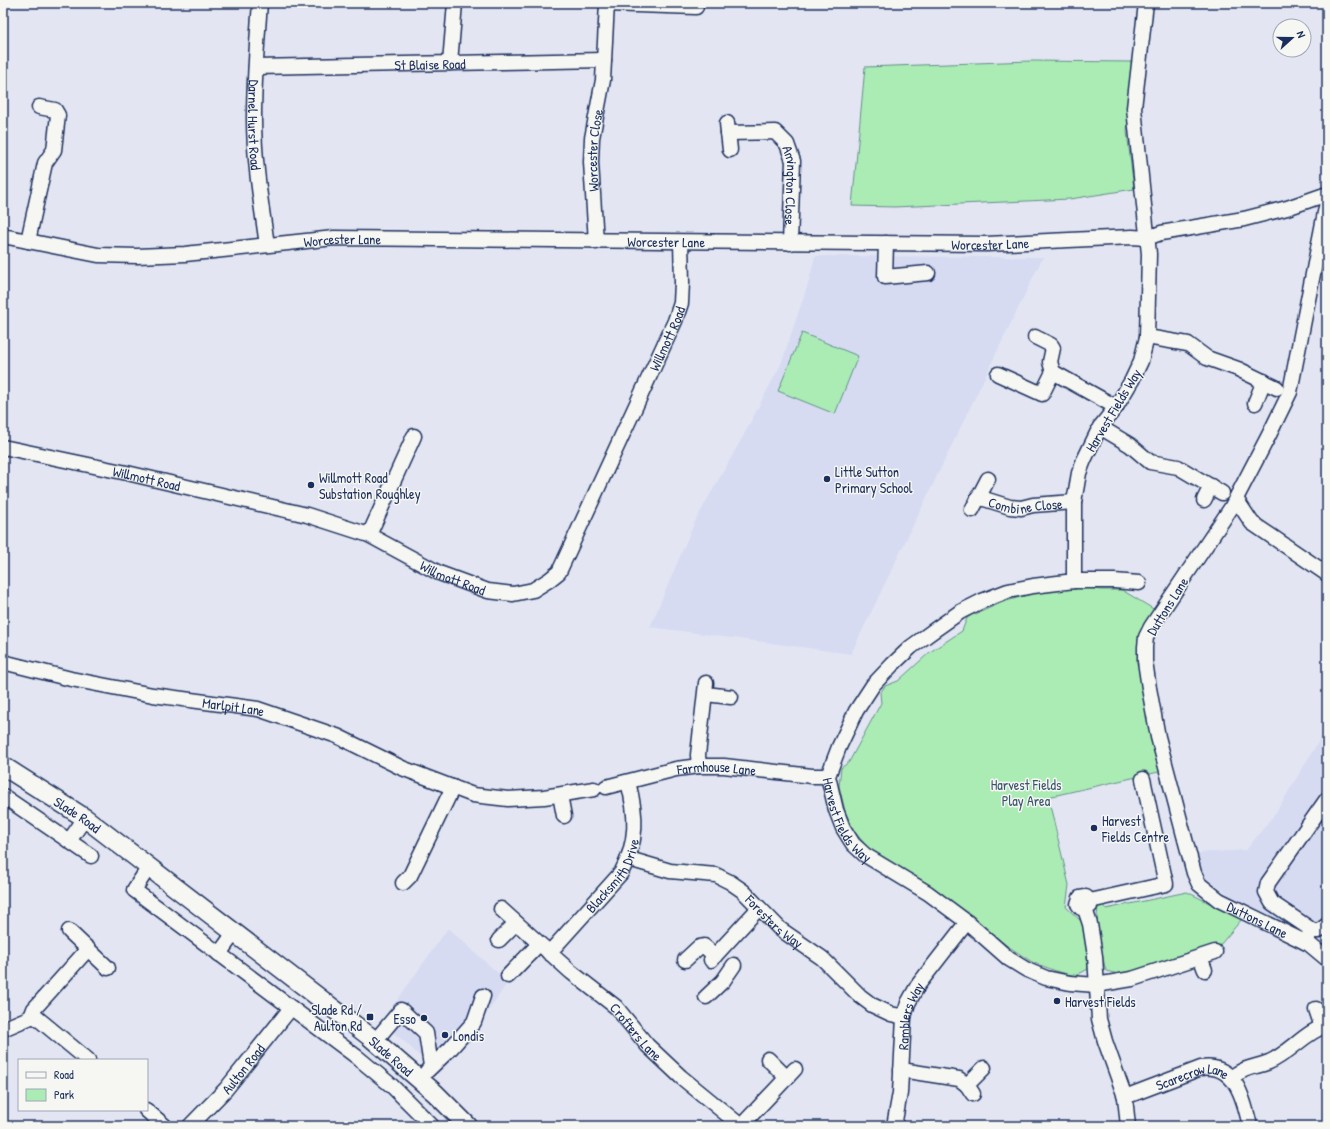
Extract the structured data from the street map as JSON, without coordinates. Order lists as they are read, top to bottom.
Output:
{
  "streets": {
    "main road": ["Slade Road"],
    "street": [
      "St Blaise Road",
      "Darnel Hurst Road",
      "Worcester Close",
      "Amington Close",
      "Worcester Lane",
      "Willmott Road",
      "Harvest Fields Way",
      "Combine Close",
      "Duttons Lane",
      "Marlpit Lane",
      "Farmhouse Lane",
      "Blacksmith Drive",
      "Foresters Way",
      "Ramblers Way",
      "Crofters Lane",
      "Aulton Road",
      "Scarecrow Lane"
    ]
  },
  "crossings": [
    ["St Blaise Road", "Darnel Hurst Road"],
    ["St Blaise Road", "Worcester Close"],
    ["Darnel Hurst Road", "Worcester Lane"],
    ["Worcester Close", "Worcester Lane"],
    ["Amington Close", "Worcester Lane"],
    ["Worcester Lane", "Willmott Road"],
    ["Worcester Lane", "Harvest Fields Way"],
    ["Harvest Fields Way", "Combine Close"],
    ["Harvest Fields Way", "Farmhouse Lane"],
    ["Harvest Fields Way", "Ramblers Way"],
    ["Marlpit Lane", "Farmhouse Lane"],
    ["Farmhouse Lane", "Blacksmith Drive"],
    ["Slade Road", "Aulton Road"],
    ["Blacksmith Drive", "Foresters Way"],
    ["Blacksmith Drive", "Crofters Lane"],
    ["Foresters Way", "Ramblers Way"]
  ],
  "parks": ["Harvest Fields Play Area"],
  "places": {
    "other": [
      "Little Sutton Primary School",
      "Willmott Road Substation Roughley",
      "Harvest Fields Centre",
      "Harvest Fields",
      "Esso",
      "Londis"
    ],
    "transit": ["Slade Rd / Aulton Rd"]
  },
  "legend": ["Road", "Park"],
  "north": "right"
}
